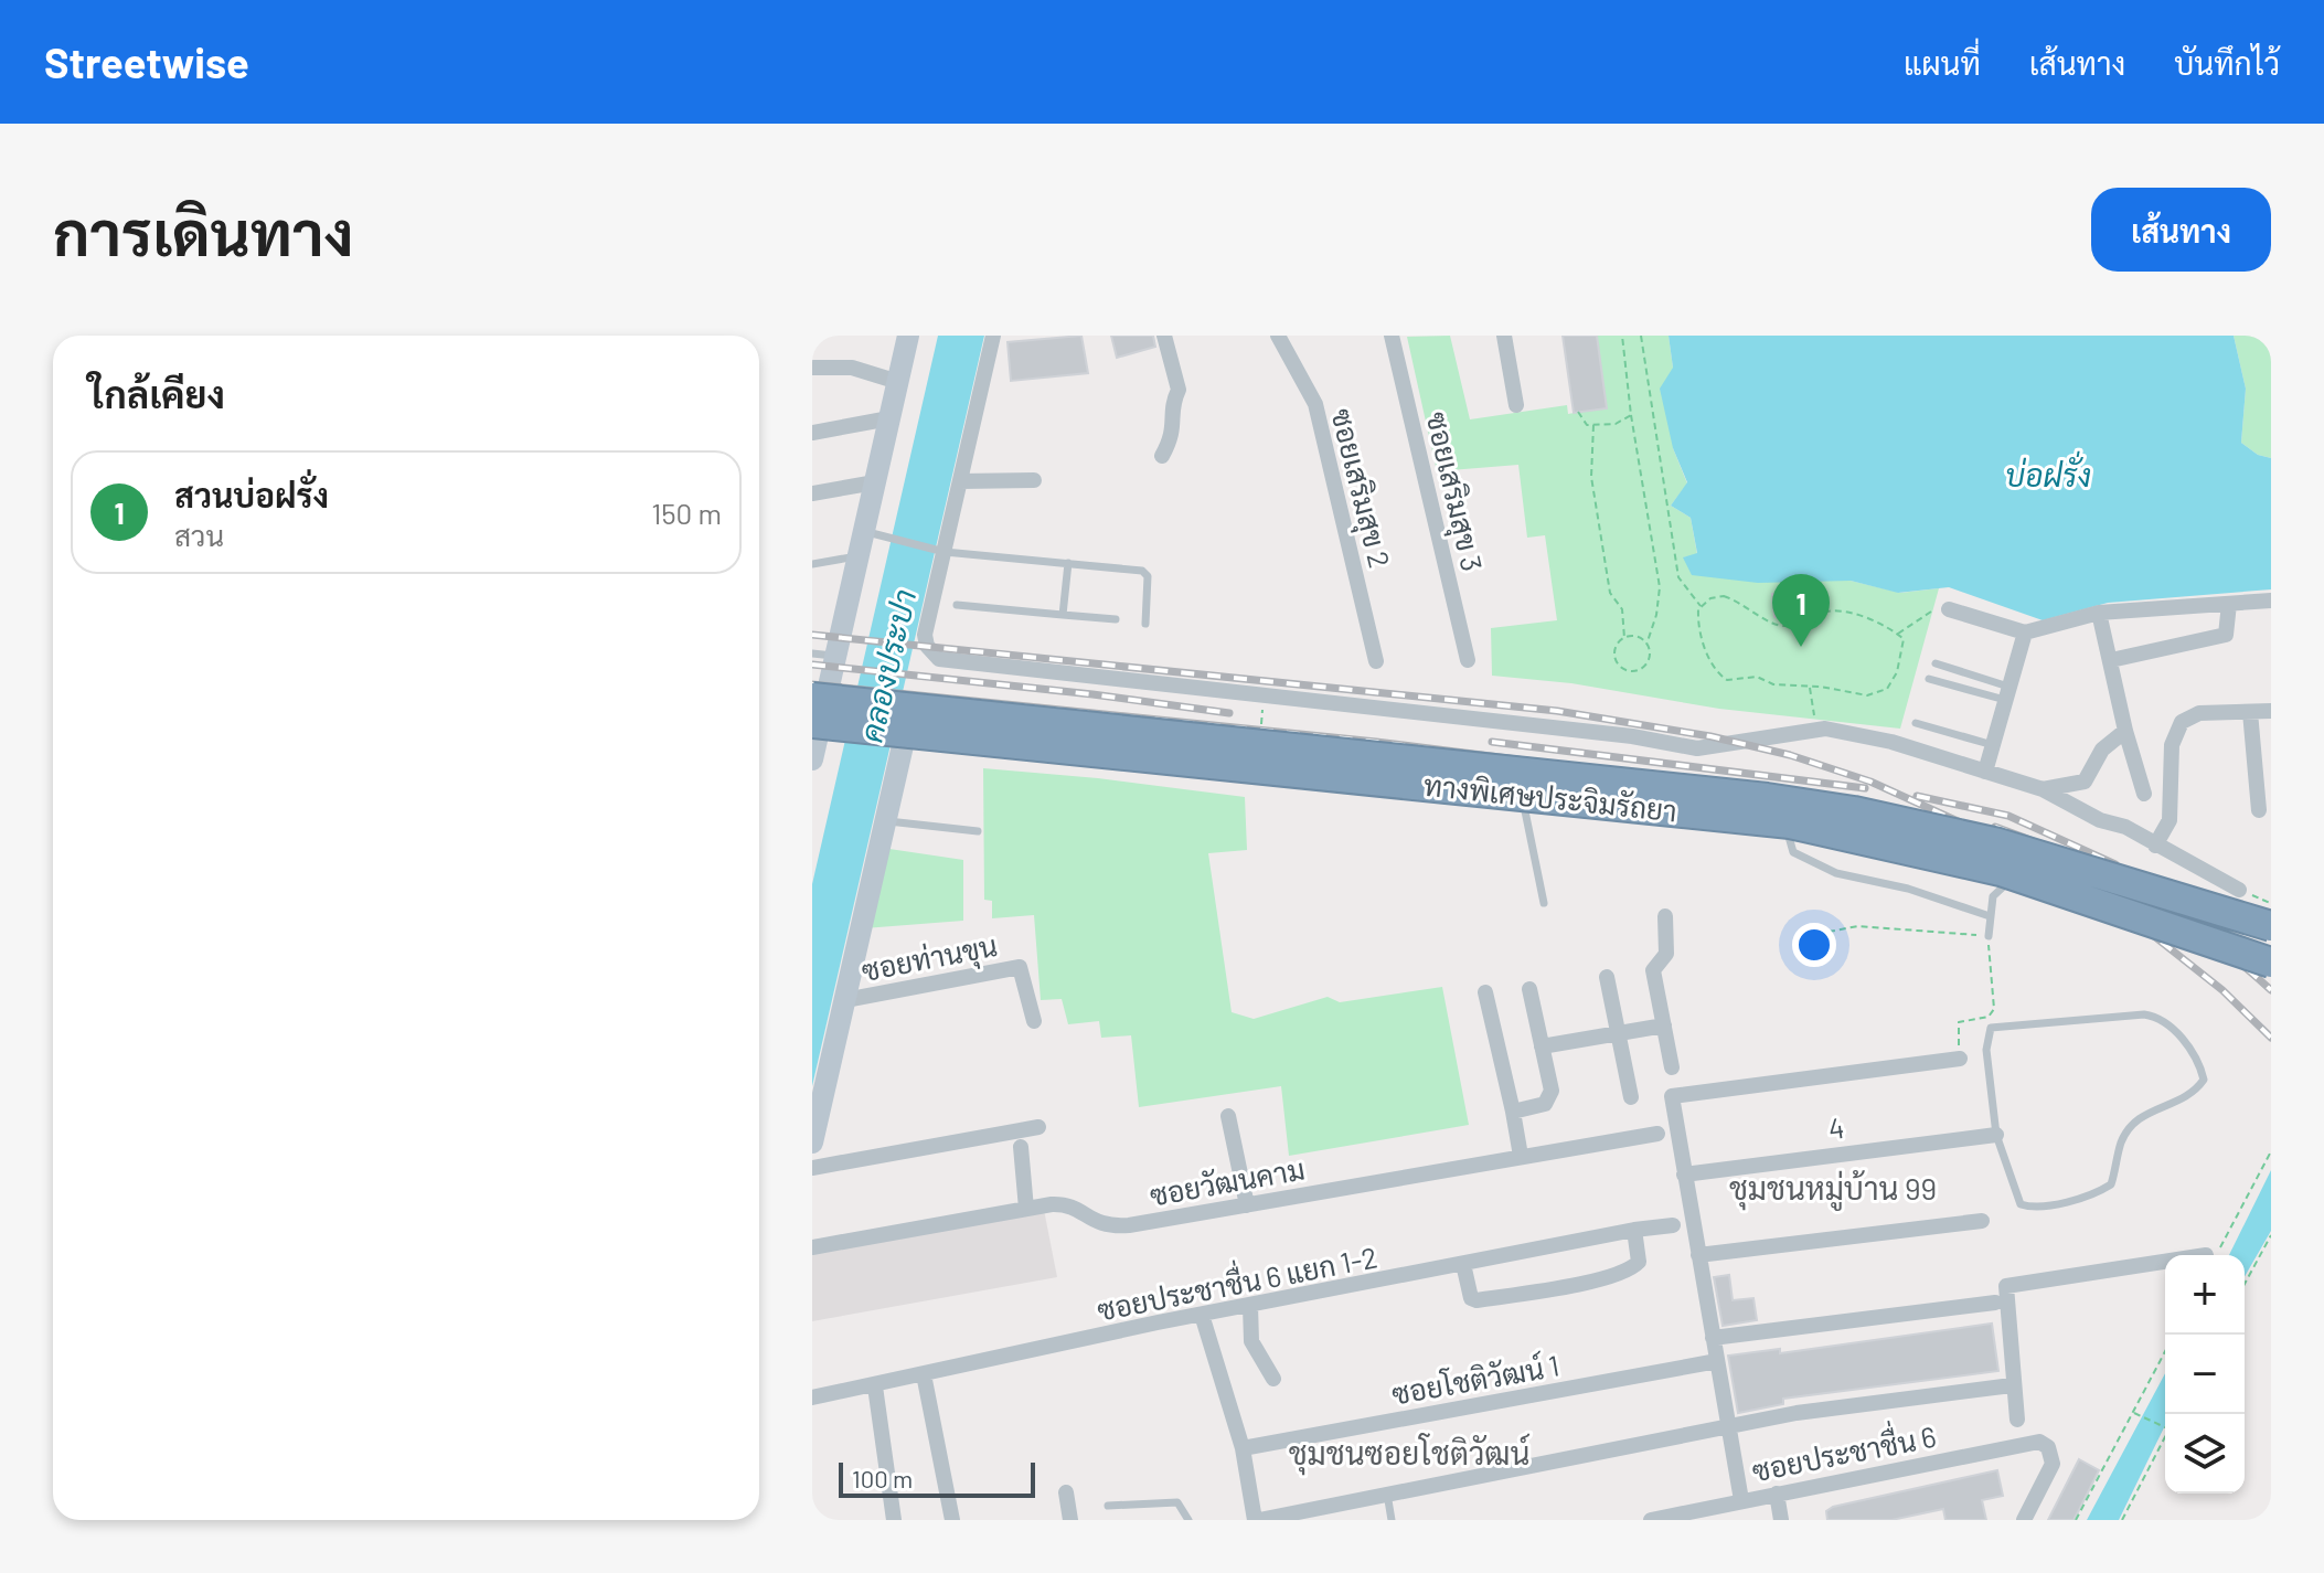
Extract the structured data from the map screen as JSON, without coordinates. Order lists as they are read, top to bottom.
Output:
{
  "streets": {
    "highway": ["ทางพิเศษประจิมรัถยา"],
    "street": [
      "ซอยเสริมสุข 2",
      "ซอยเสริมสุข 3",
      "ซอยท่านขุน",
      "4",
      "ซอยวัฒนคาม",
      "ซอยประชาชื่น 6 แยก 1-2",
      "ซอยโชติวัฒน์ 1",
      "ซอยประชาชื่น 6"
    ]
  },
  "districts": ["ชุมชนหมู่บ้าน 99", "ชุมชนซอยโชติวัฒน์"],
  "water": ["บ่อฝรั่ง", "คลองประปา"],
  "scale_bar": "100 m",
  "page": {
    "header": "Streetwise",
    "nav": ["แผนที่", "เส้นทาง", "บันทึกไว้"],
    "buttons": "เส้นทาง",
    "title": "การเดินทาง",
    "heading": "ใกล้เคียง",
    "list": [
      {
        "mark": "1",
        "name": "สวนบ่อฝรั่ง",
        "note": "สวน",
        "value": "150 m"
      }
    ],
    "pins": "1",
    "map_buttons": ["+", "−"],
    "scale": "100 m"
  }
}
